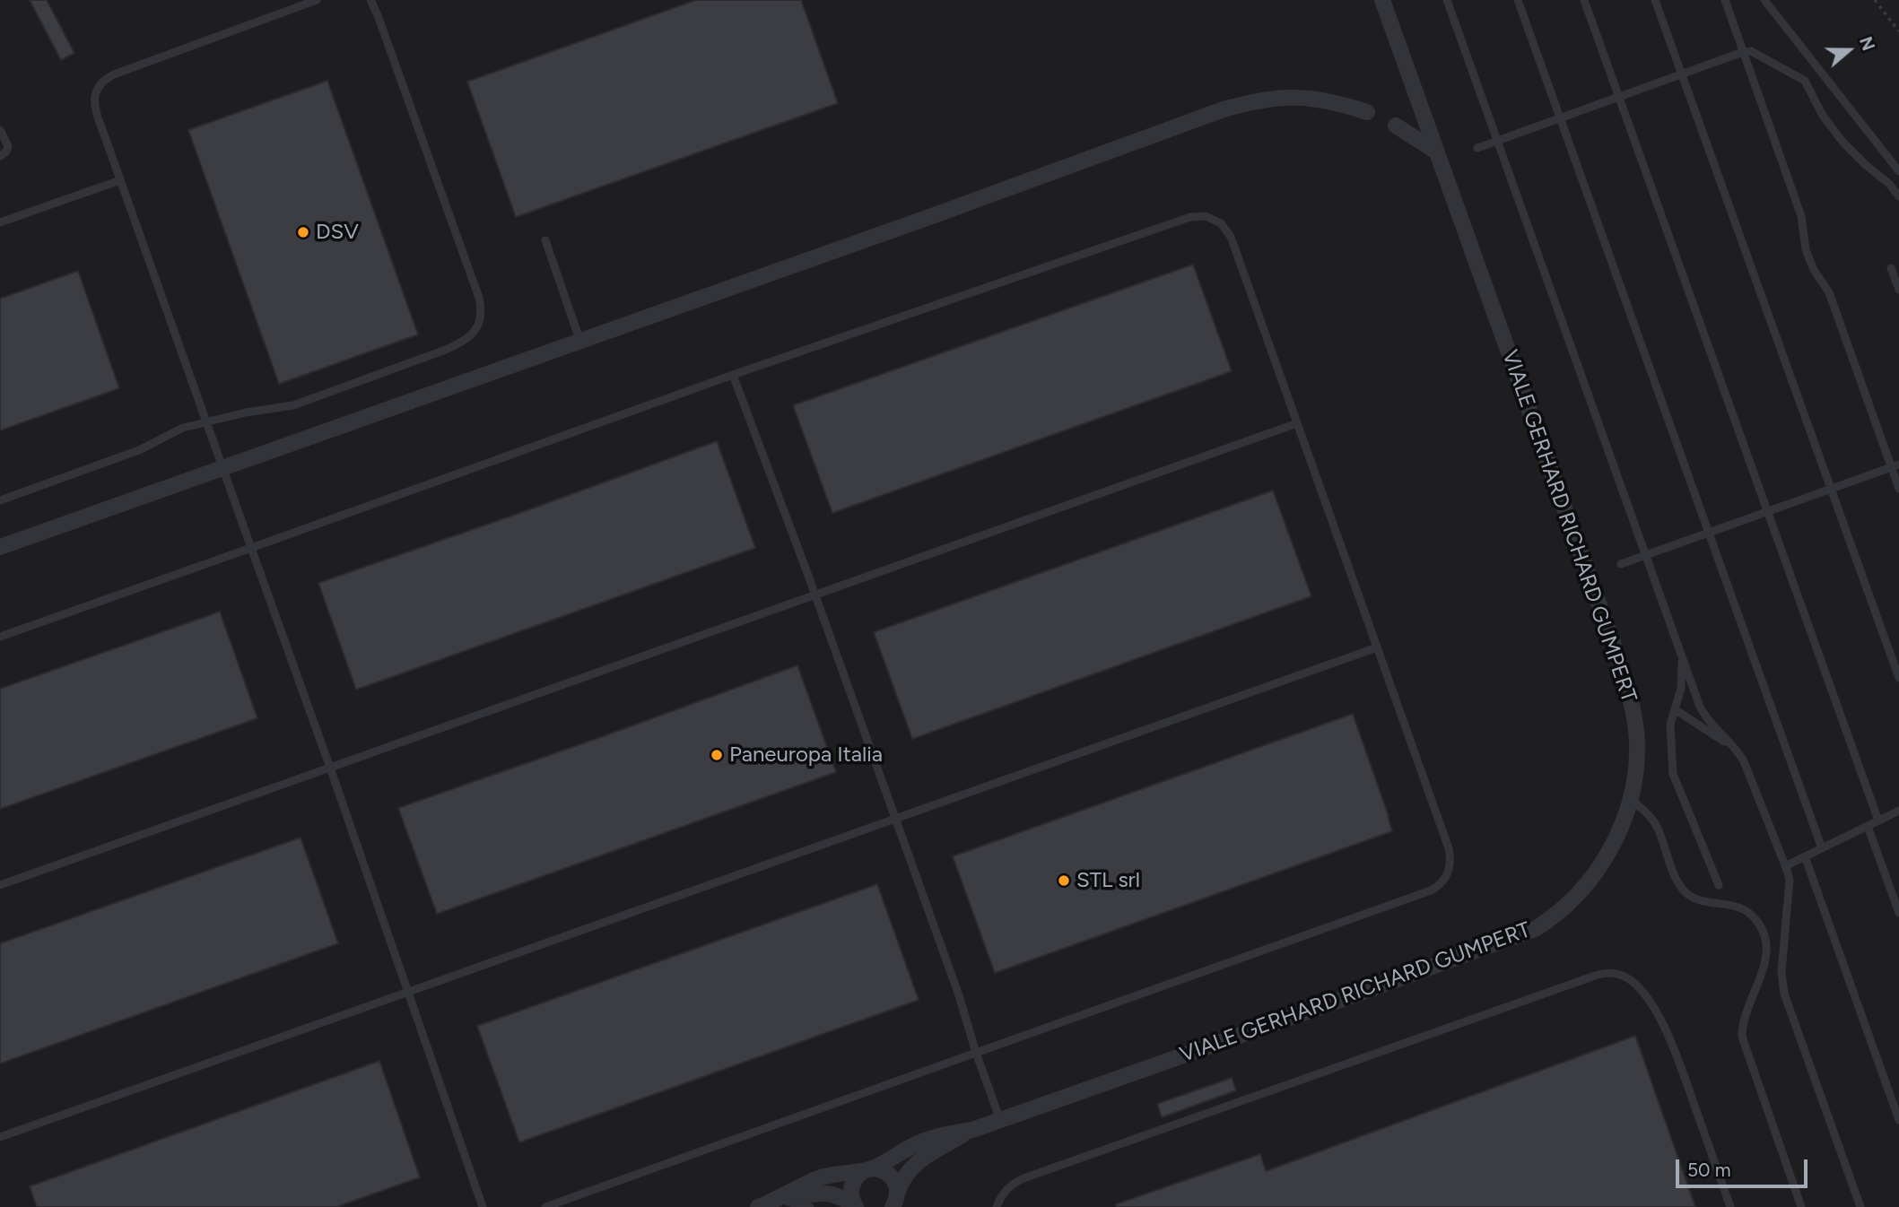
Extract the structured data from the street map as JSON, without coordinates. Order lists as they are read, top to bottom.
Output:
{
  "streets": {
    "street": ["VIALE GERHARD RICHARD GUMPERT"]
  },
  "places": ["DSV", "Paneuropa Italia", "STL srl"],
  "scale_bar": "50 m",
  "north": "right"
}
